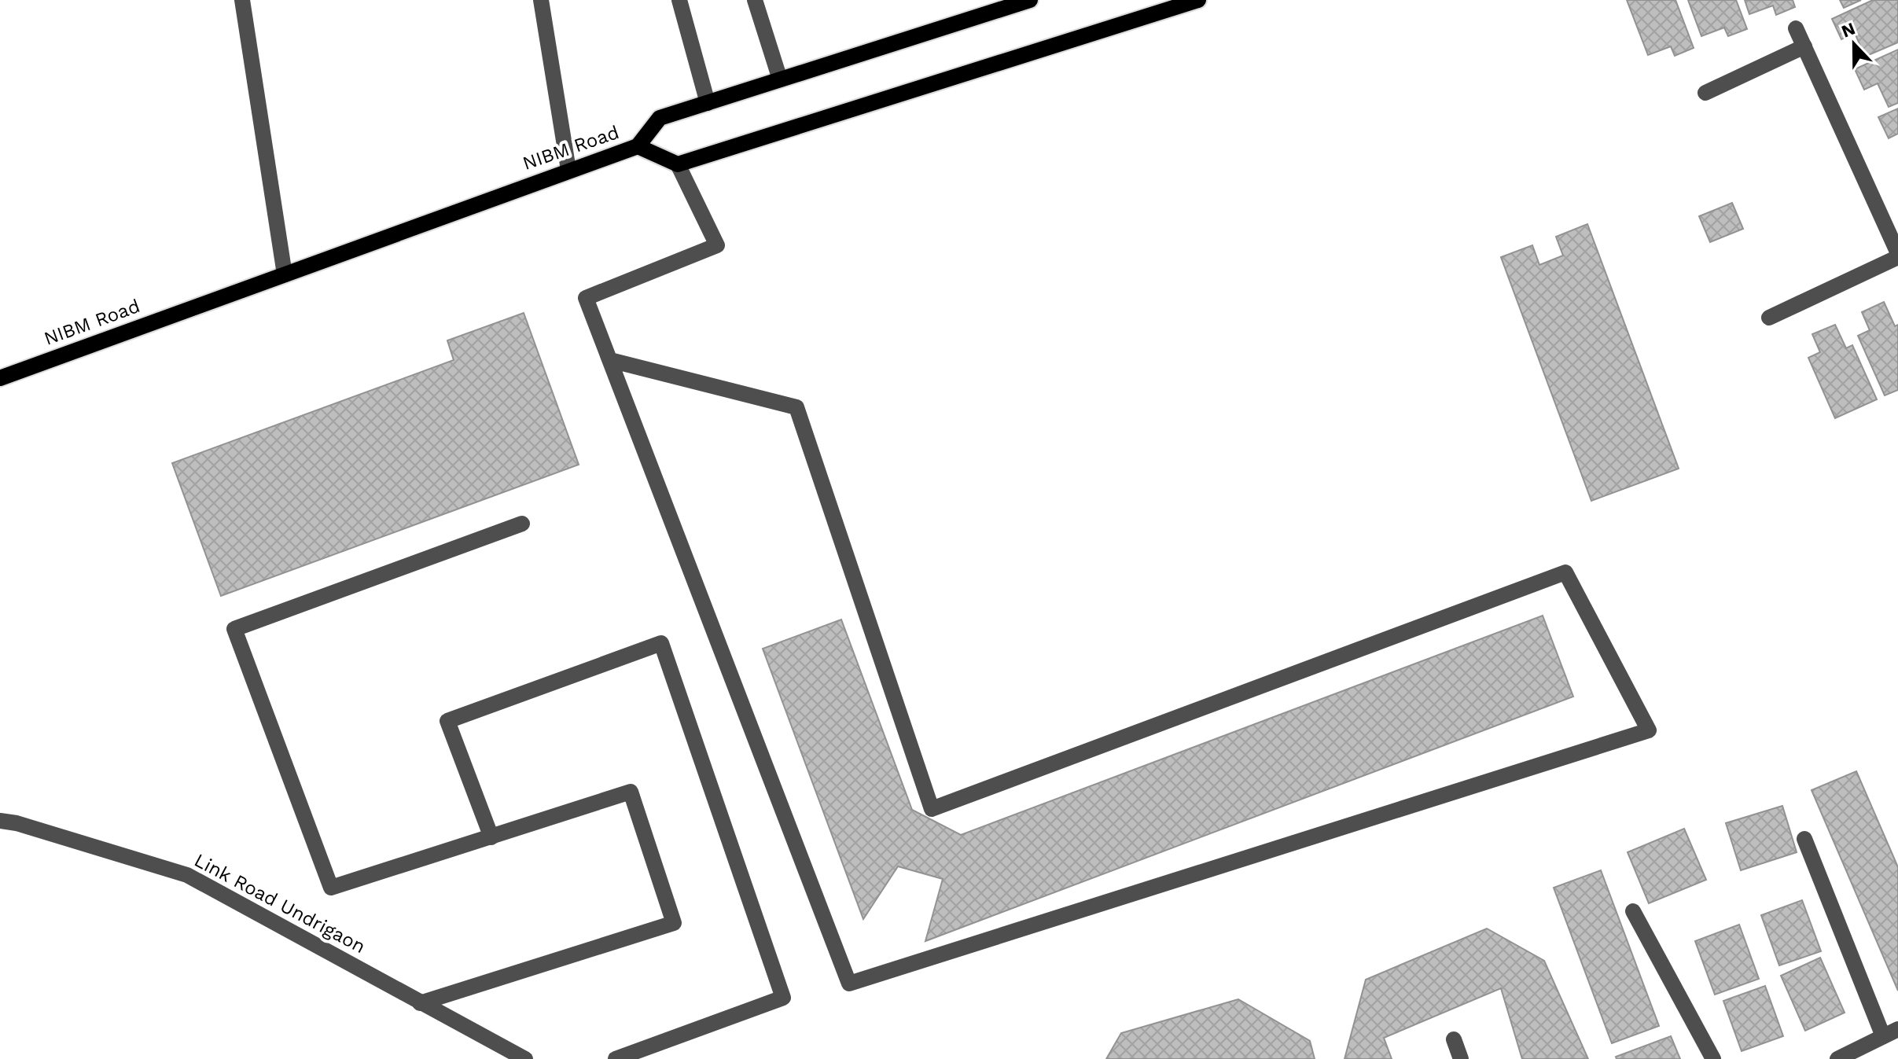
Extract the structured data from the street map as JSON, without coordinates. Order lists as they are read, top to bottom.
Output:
{
  "streets": {
    "main road": ["NIBM Road"],
    "street": ["Link Road Undrigaon"]
  },
  "north": "top"
}
